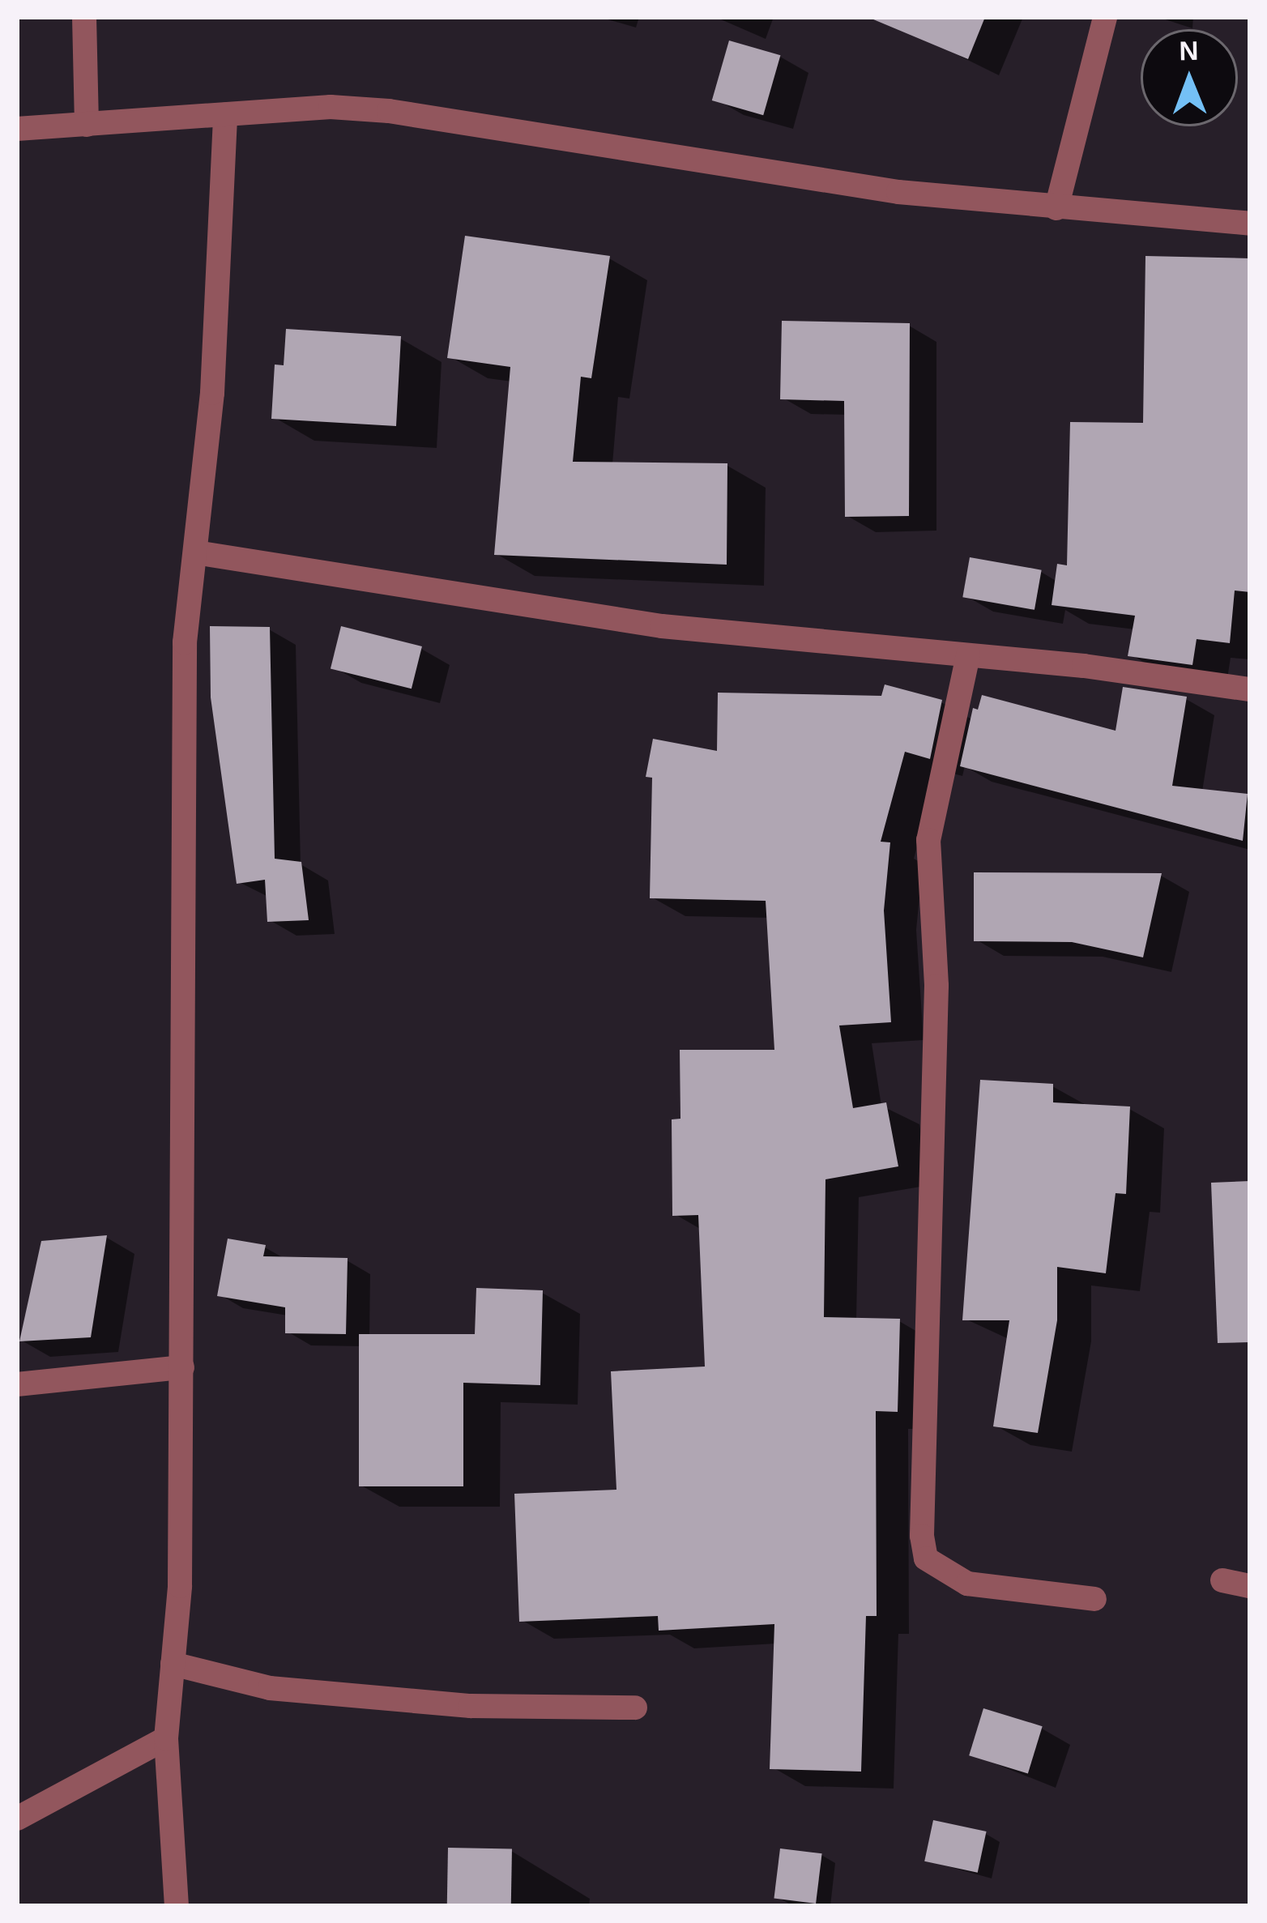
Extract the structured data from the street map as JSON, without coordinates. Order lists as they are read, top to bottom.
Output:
{
  "north": "top"
}
